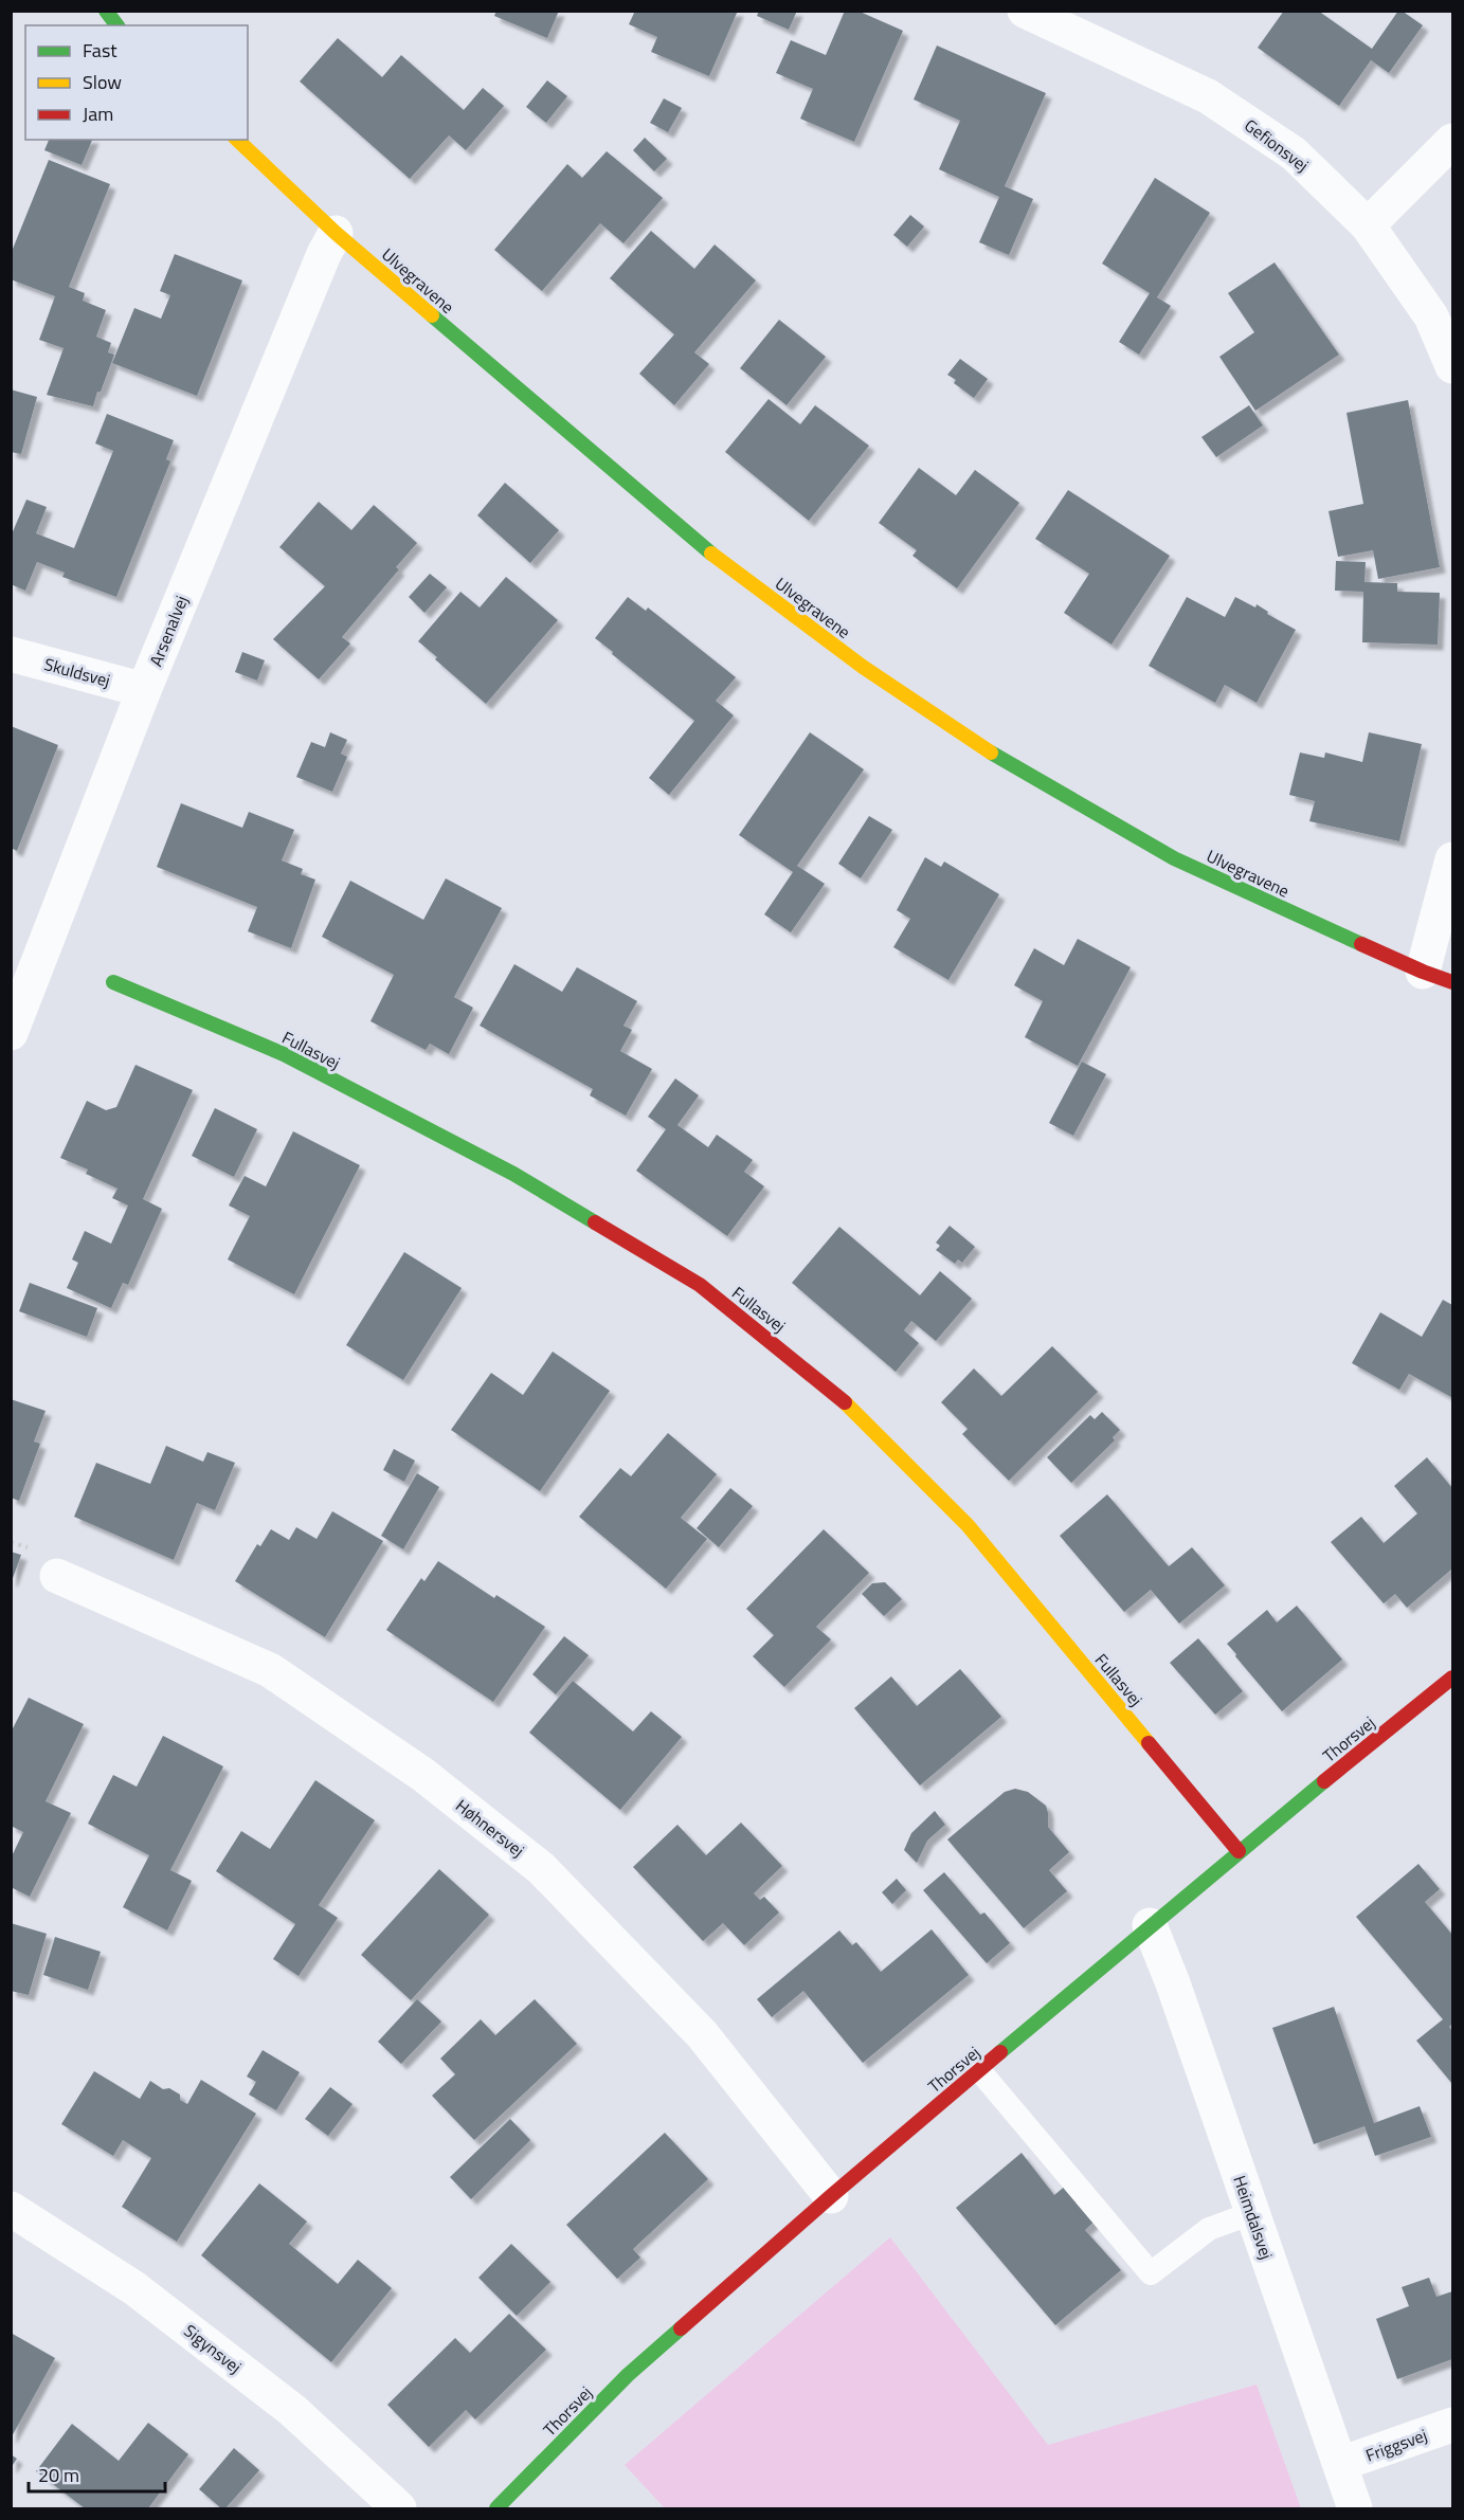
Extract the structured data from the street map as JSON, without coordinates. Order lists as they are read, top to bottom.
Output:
{
  "streets": {
    "street": [
      "Gefionsvej",
      "Ulvegravene",
      "Arsenalvej",
      "Skuldsvej",
      "Fullasvej",
      "Thorsvej",
      "Høhnersvej",
      "Heimdalsvej",
      "Sigynsvej",
      "Friggsvej"
    ]
  },
  "crossings": [
    ["Ulvegravene", "Arsenalvej"],
    ["Arsenalvej", "Skuldsvej"],
    ["Fullasvej", "Thorsvej"],
    ["Thorsvej", "Høhnersvej"],
    ["Thorsvej", "Heimdalsvej"],
    ["Heimdalsvej", "Friggsvej"]
  ],
  "legend": ["Fast", "Slow", "Jam"],
  "scale_bar": "20 m"
}
